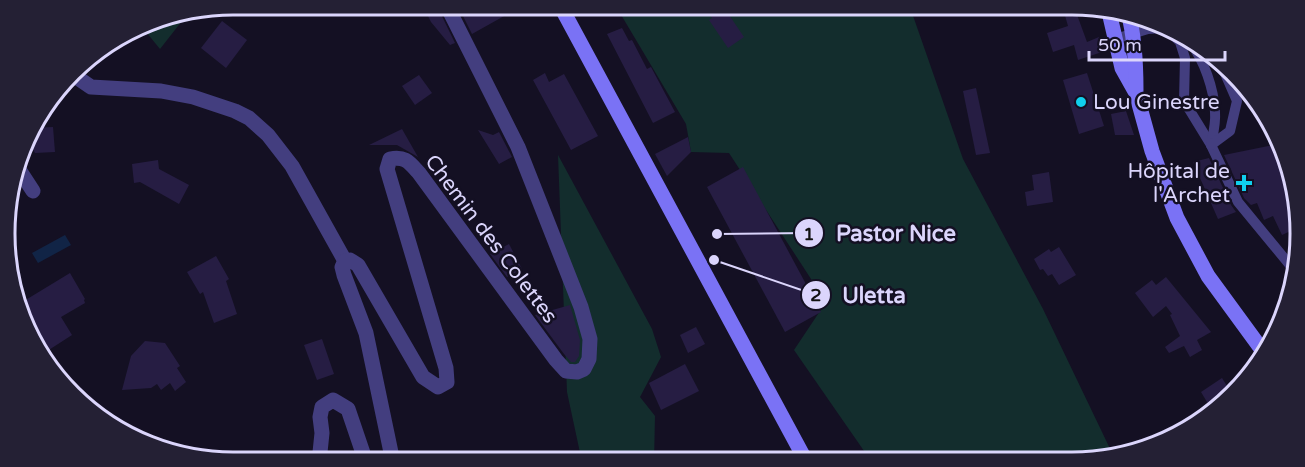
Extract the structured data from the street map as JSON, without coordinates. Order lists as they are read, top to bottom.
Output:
{
  "streets": {
    "street": ["Chemin des Colettes"]
  },
  "places": {
    "other": ["Lou Ginestre", "Pastor Nice", "Uletta"],
    "health": ["Hôpital de l'Archet"]
  },
  "scale_bar": "50 m"
}
